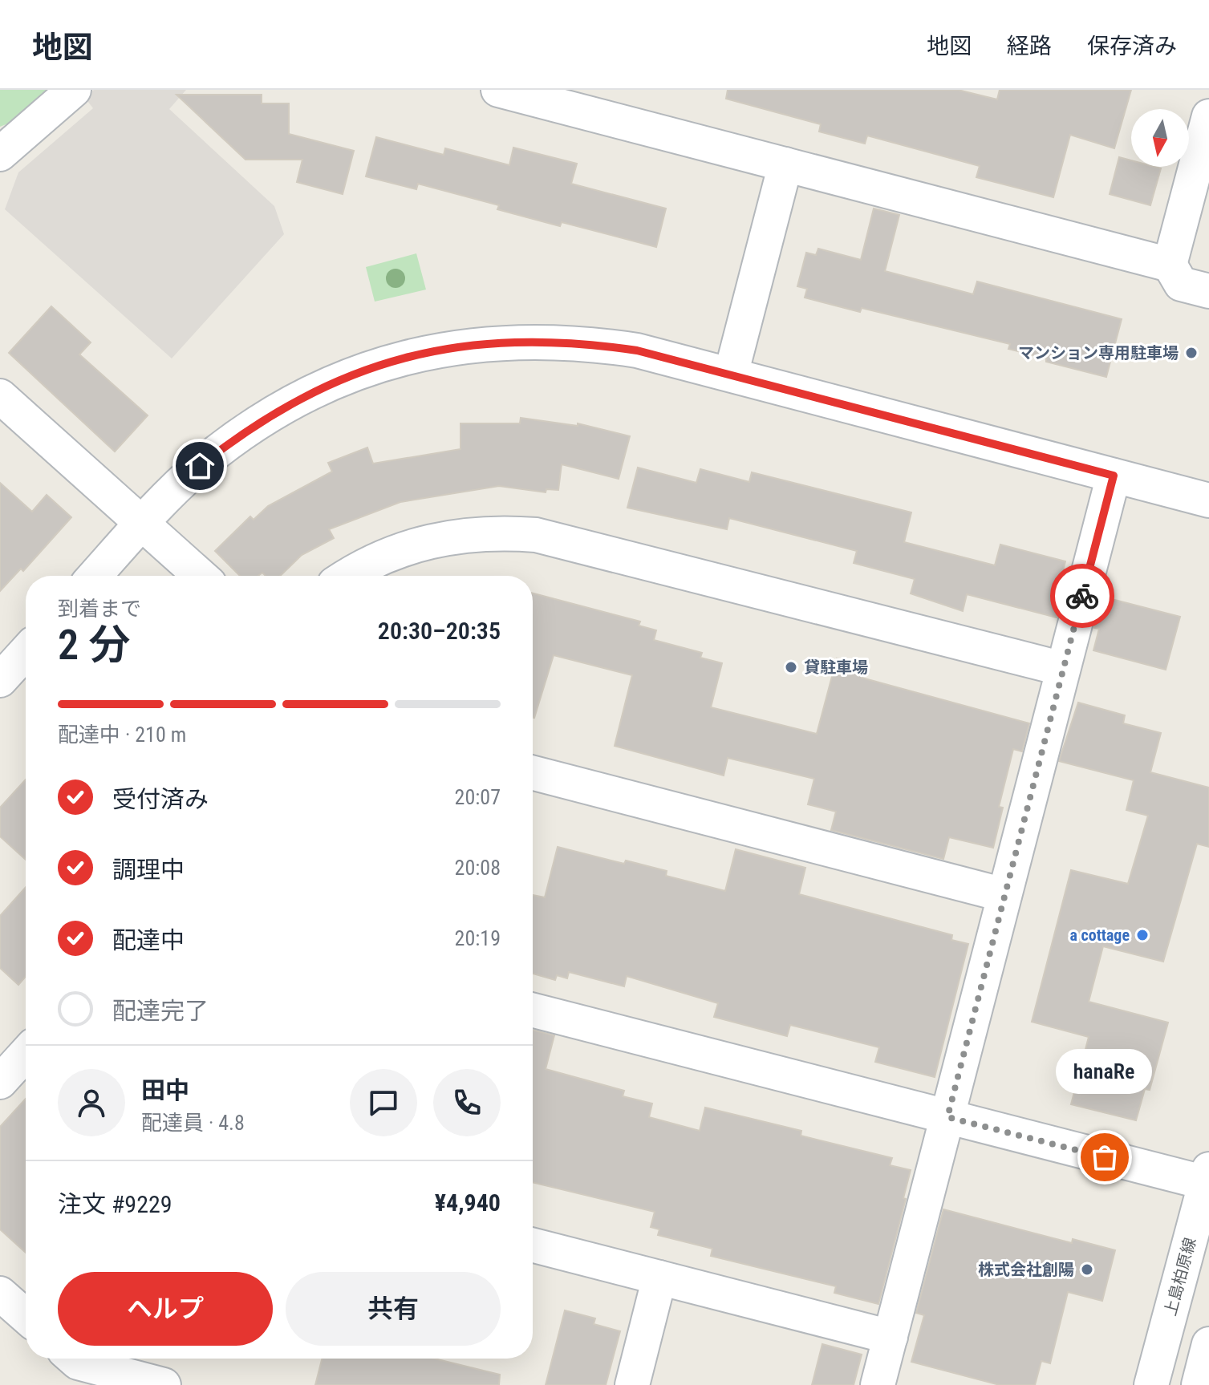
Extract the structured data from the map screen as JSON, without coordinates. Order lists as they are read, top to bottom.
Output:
{
  "streets": {
    "street": ["上島柏原線"]
  },
  "places": [
    "マンション専用駐車場",
    "貸駐車場",
    "a cottage",
    "hanaRe",
    "株式会社創陽"
  ],
  "north": "bottom",
  "page": {
    "header": "地図",
    "nav": ["地図", "経路", "保存済み"],
    "heading": ["2 分", "到着まで", "20:30–20:35"],
    "panel": [
      "田中",
      "配達員 · 4.8",
      "注文 #9229",
      "¥4,940"
    ],
    "bar": "配達中 · 210 m",
    "list": [
      ["受付済み", "20:07"],
      ["調理中", "20:08"],
      ["配達中", "20:19"],
      "配達完了"
    ],
    "bubble": "hanaRe",
    "buttons": ["ヘルプ", "共有"]
  }
}
